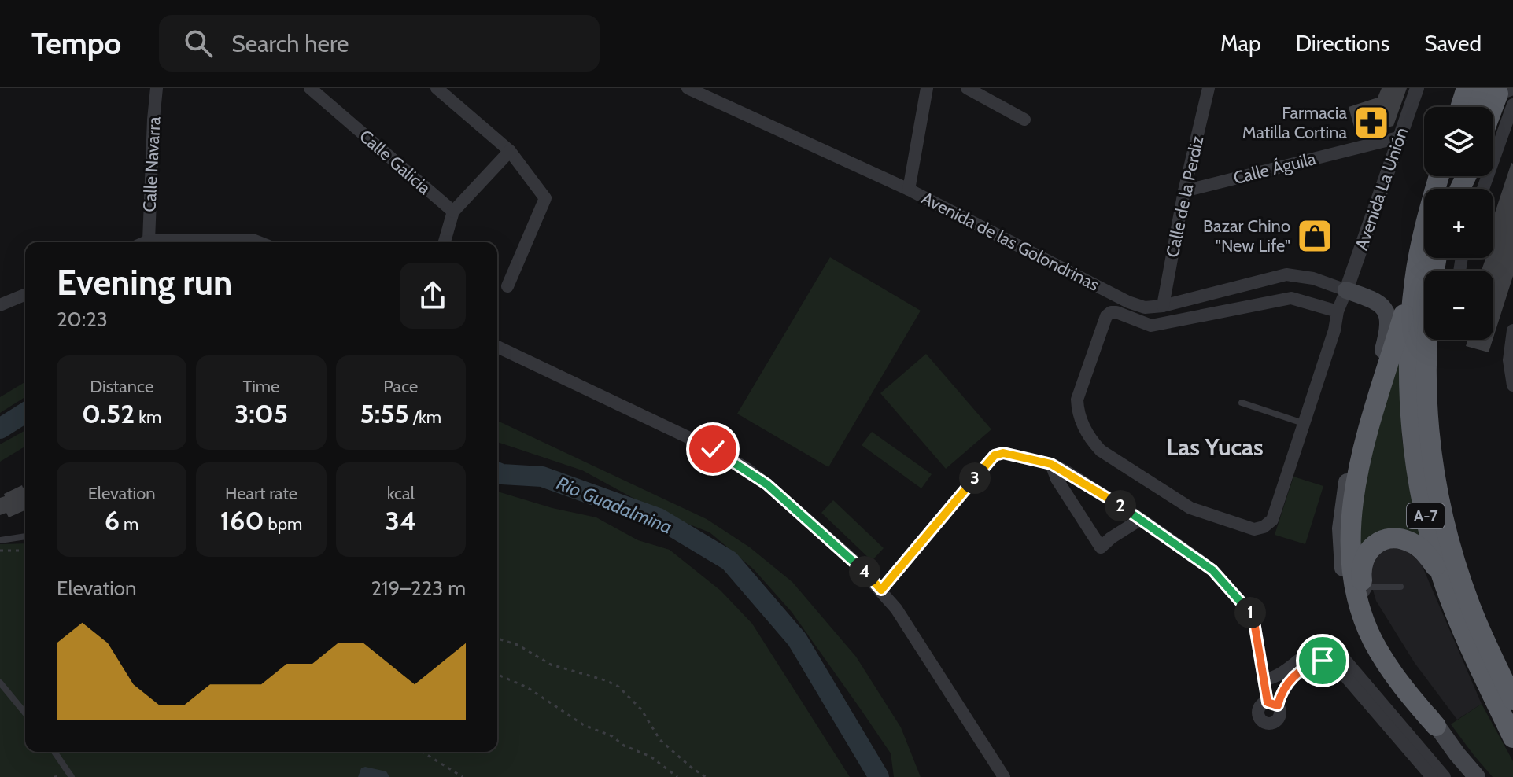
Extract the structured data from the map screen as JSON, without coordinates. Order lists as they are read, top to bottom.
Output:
{
  "streets": {
    "highway": ["A-7"],
    "street": [
      "Calle Galicia",
      "Calle Navarra",
      "Calle Águila",
      "Avenida La Unión",
      "Calle de la Perdiz",
      "Avenida de las Golondrinas"
    ]
  },
  "crossings": [
    ["Calle Águila", "Avenida La Unión"],
    ["Calle Águila", "Calle de la Perdiz"],
    ["Avenida La Unión", "Avenida de las Golondrinas"],
    ["Calle de la Perdiz", "Avenida de las Golondrinas"]
  ],
  "districts": ["Las Yucas"],
  "water": ["Rio Guadalmina"],
  "places": {
    "pharmacy": ["Farmacia Matilla Cortina"],
    "shop": ["Bazar Chino \"New Life\""]
  },
  "page": {
    "header": "Tempo",
    "search": "Search here",
    "nav": ["Map", "Directions", "Saved"],
    "map_buttons": ["+", "−"],
    "heading": ["Evening run", "20:23"],
    "stats": [
      ["Distance", "0.52 km"],
      ["Time", "3:05"],
      ["Pace", "5:55 /km"],
      ["Elevation", "6 m"],
      ["Heart rate", "160 bpm"],
      ["kcal", "34"]
    ],
    "pins": [
      "3",
      "2",
      "4",
      "1"
    ],
    "chart": ["Elevation", "219–223 m"]
  }
}
